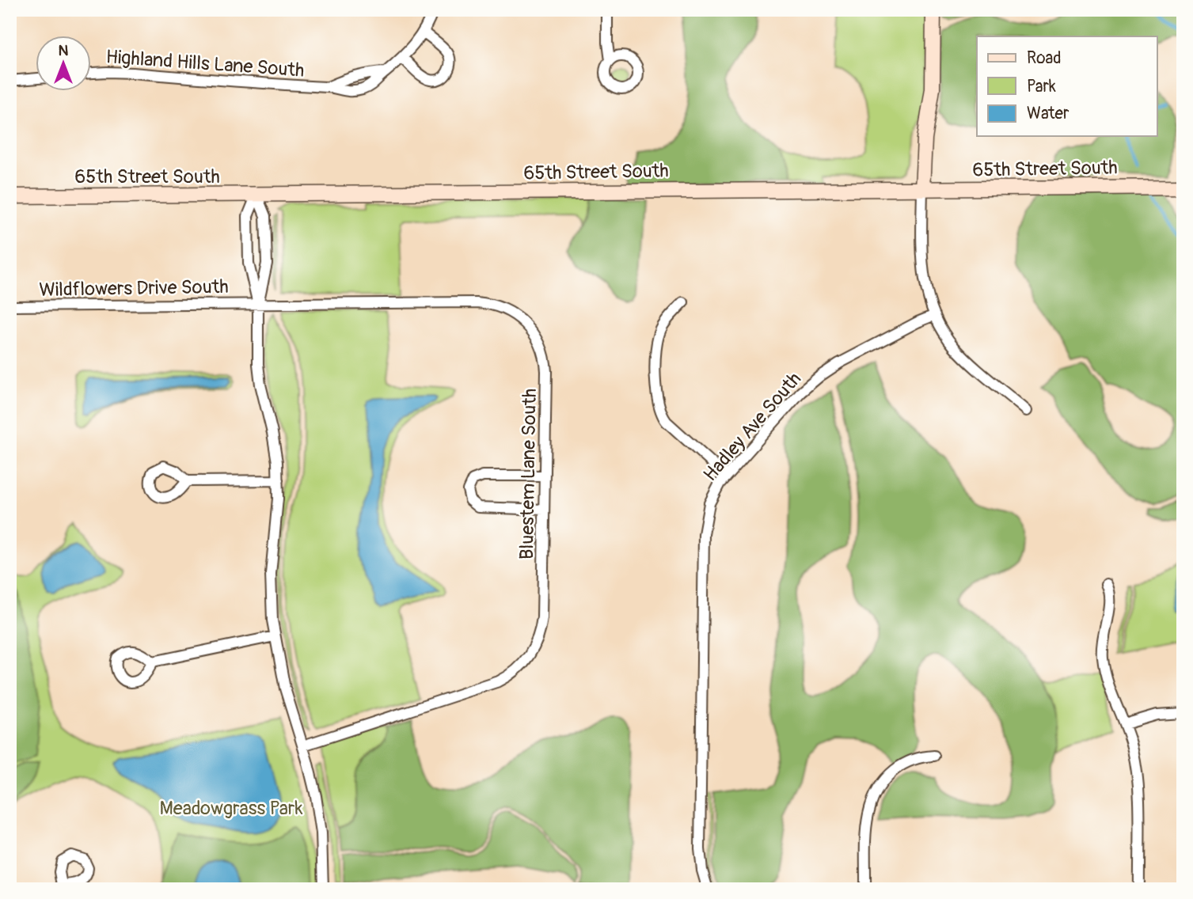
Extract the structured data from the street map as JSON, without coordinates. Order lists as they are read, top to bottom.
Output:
{
  "streets": {
    "street": [
      "Highland Hills Lane South",
      "65th Street South",
      "Wildflowers Drive South",
      "Hadley Ave South",
      "Bluestem Lane South"
    ]
  },
  "crossings": [
    ["Wildflowers Drive South", "Bluestem Lane South"]
  ],
  "parks": ["Meadowgrass Park"],
  "legend": ["Road", "Park", "Water"],
  "north": "top"
}
